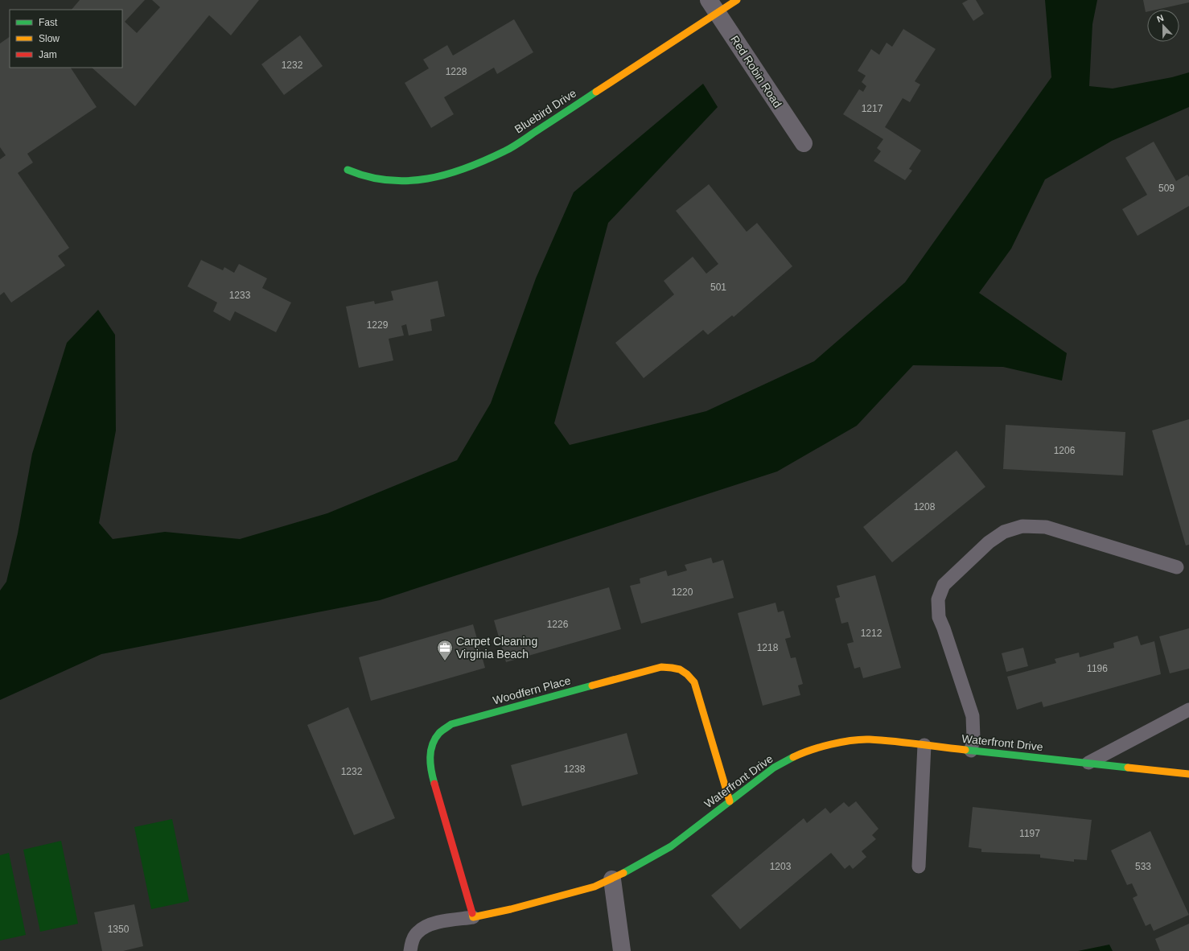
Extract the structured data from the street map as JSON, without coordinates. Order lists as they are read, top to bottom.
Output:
{
  "streets": {
    "street": [
      "Red Robin Road",
      "Bluebird Drive",
      "Woodfern Place",
      "Waterfront Drive"
    ]
  },
  "crossings": [
    ["Red Robin Road", "Bluebird Drive"],
    ["Woodfern Place", "Waterfront Drive"]
  ],
  "places": {
    "office": ["Carpet Cleaning Virginia Beach"]
  },
  "house_numbers": [
    "1232",
    "1228",
    "1217",
    "509",
    "501",
    "1233",
    "1229",
    "1206",
    "1208",
    "1220",
    "1226",
    "1212",
    "1218",
    "1196",
    "1238",
    "1232",
    "1197",
    "1203",
    "533",
    "1350"
  ],
  "legend": ["Fast", "Slow", "Jam"],
  "north": "top"
}
